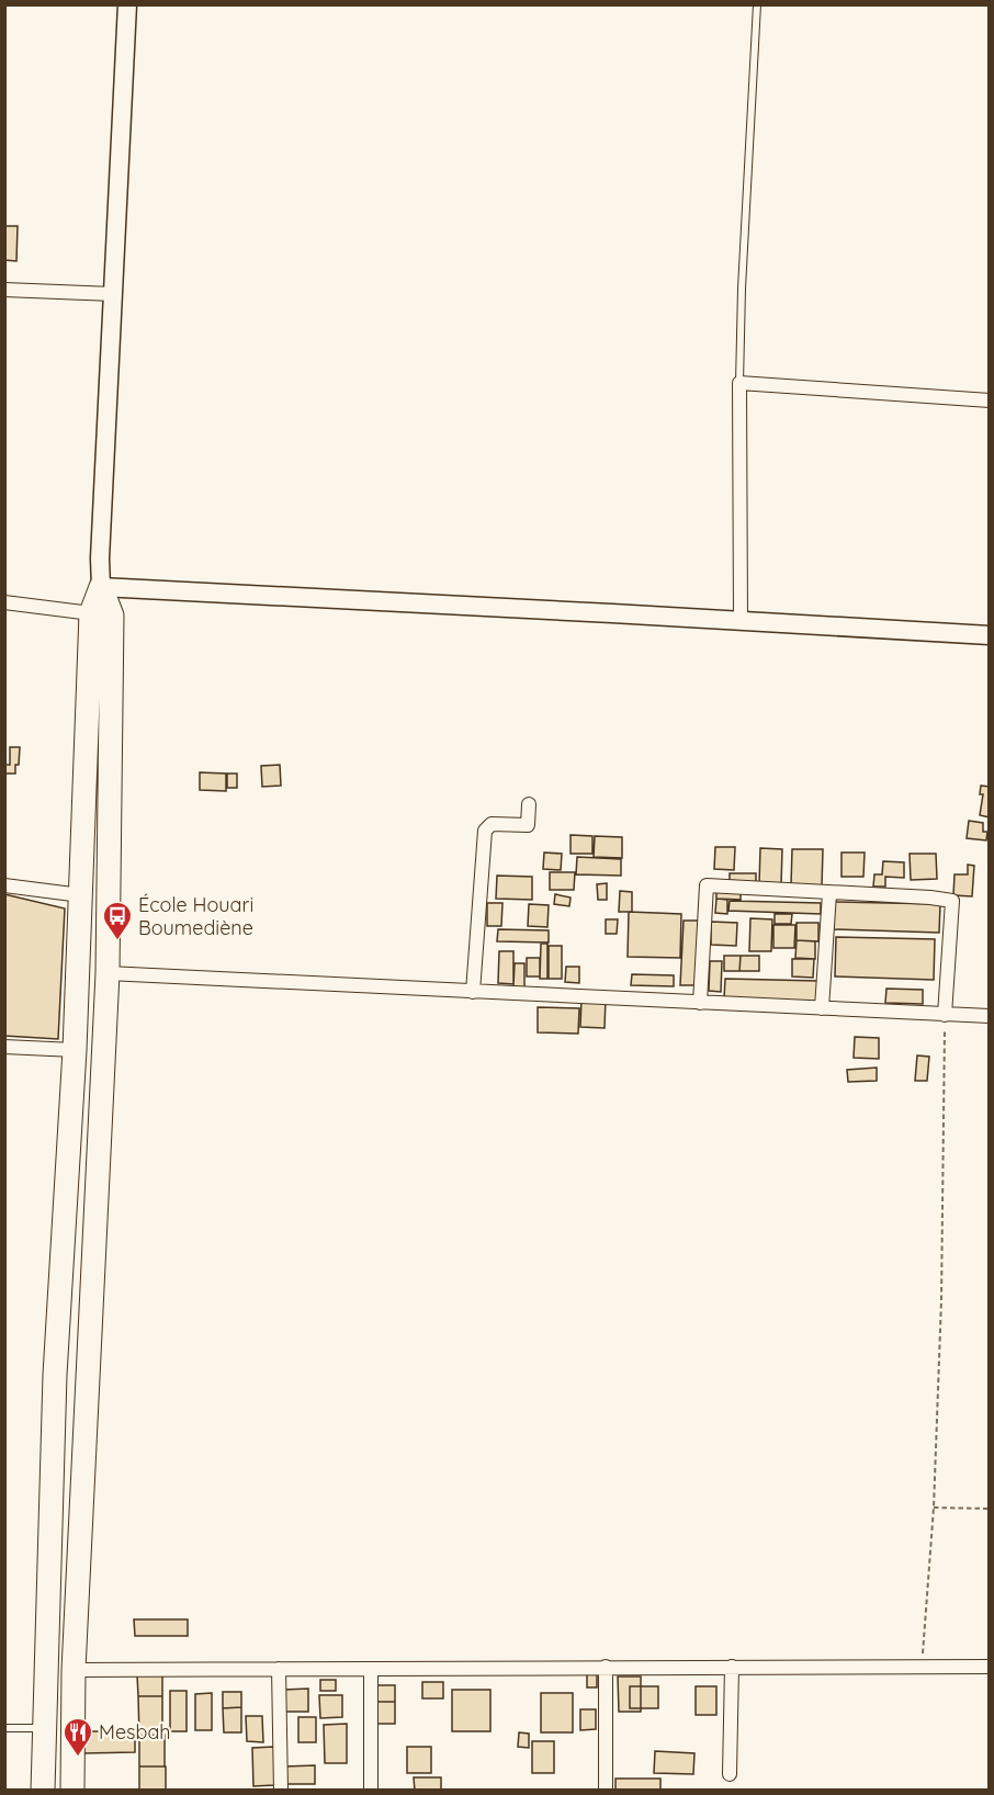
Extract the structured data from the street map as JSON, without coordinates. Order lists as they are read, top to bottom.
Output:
{
  "places": {
    "bus stop": ["École Houari Boumediène"],
    "restaurant": ["Mesbah"]
  }
}
